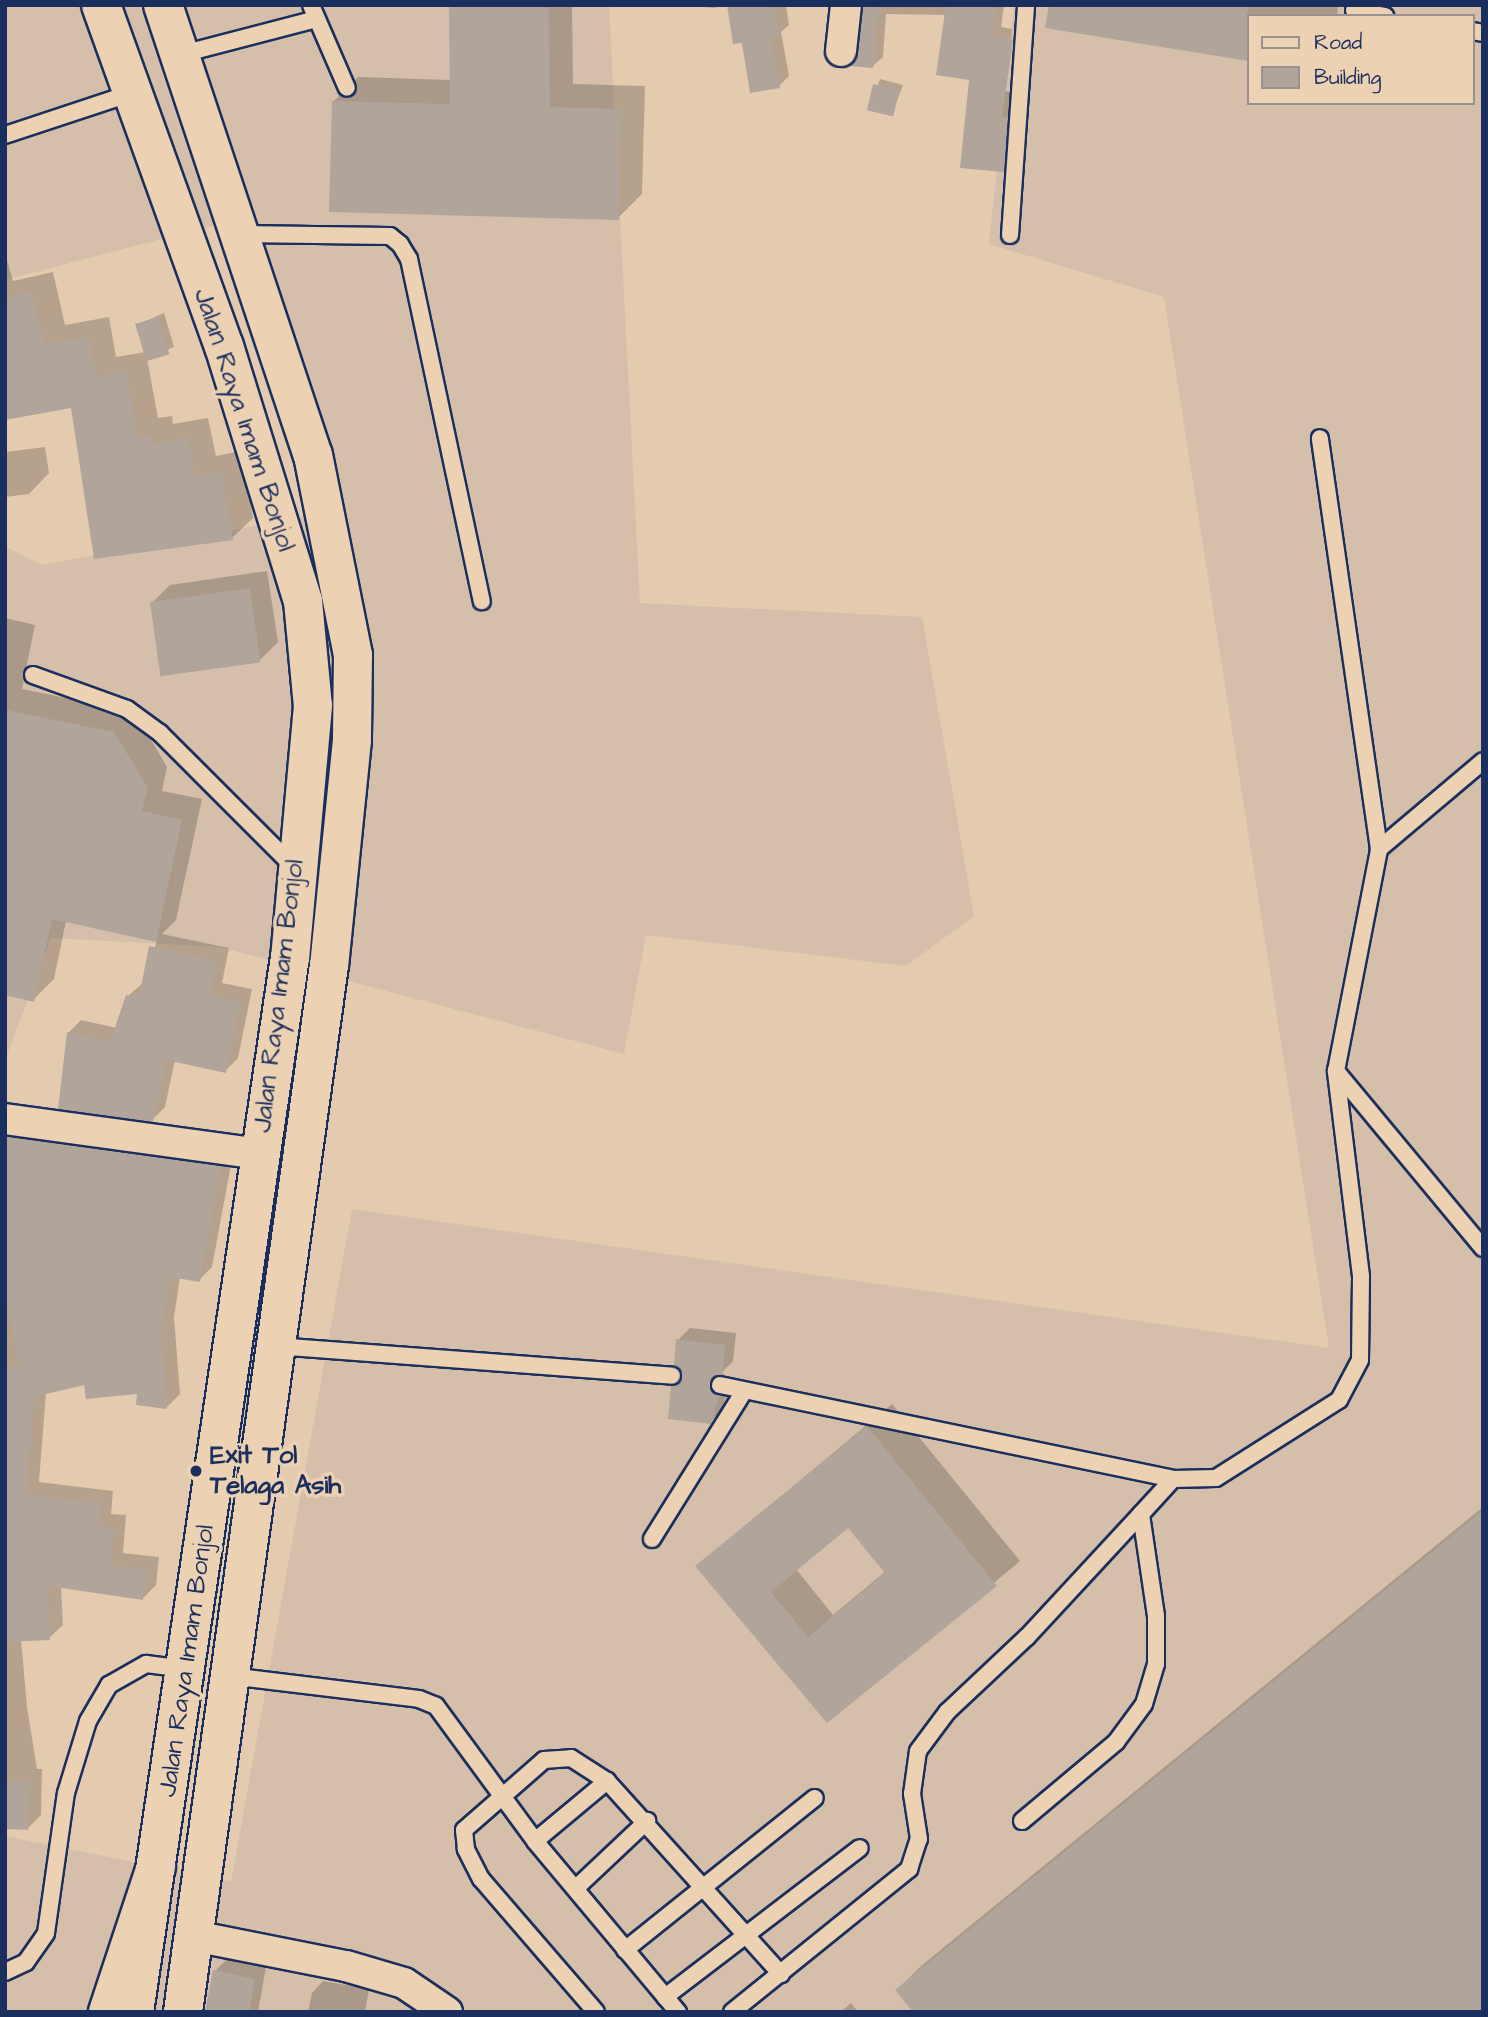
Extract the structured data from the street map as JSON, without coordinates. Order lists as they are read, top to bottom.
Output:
{
  "streets": {
    "highway": ["Jalan Raya Imam Bonjol"]
  },
  "places": ["Exit Tol Telaga Asih"],
  "legend": ["Road", "Building"]
}
